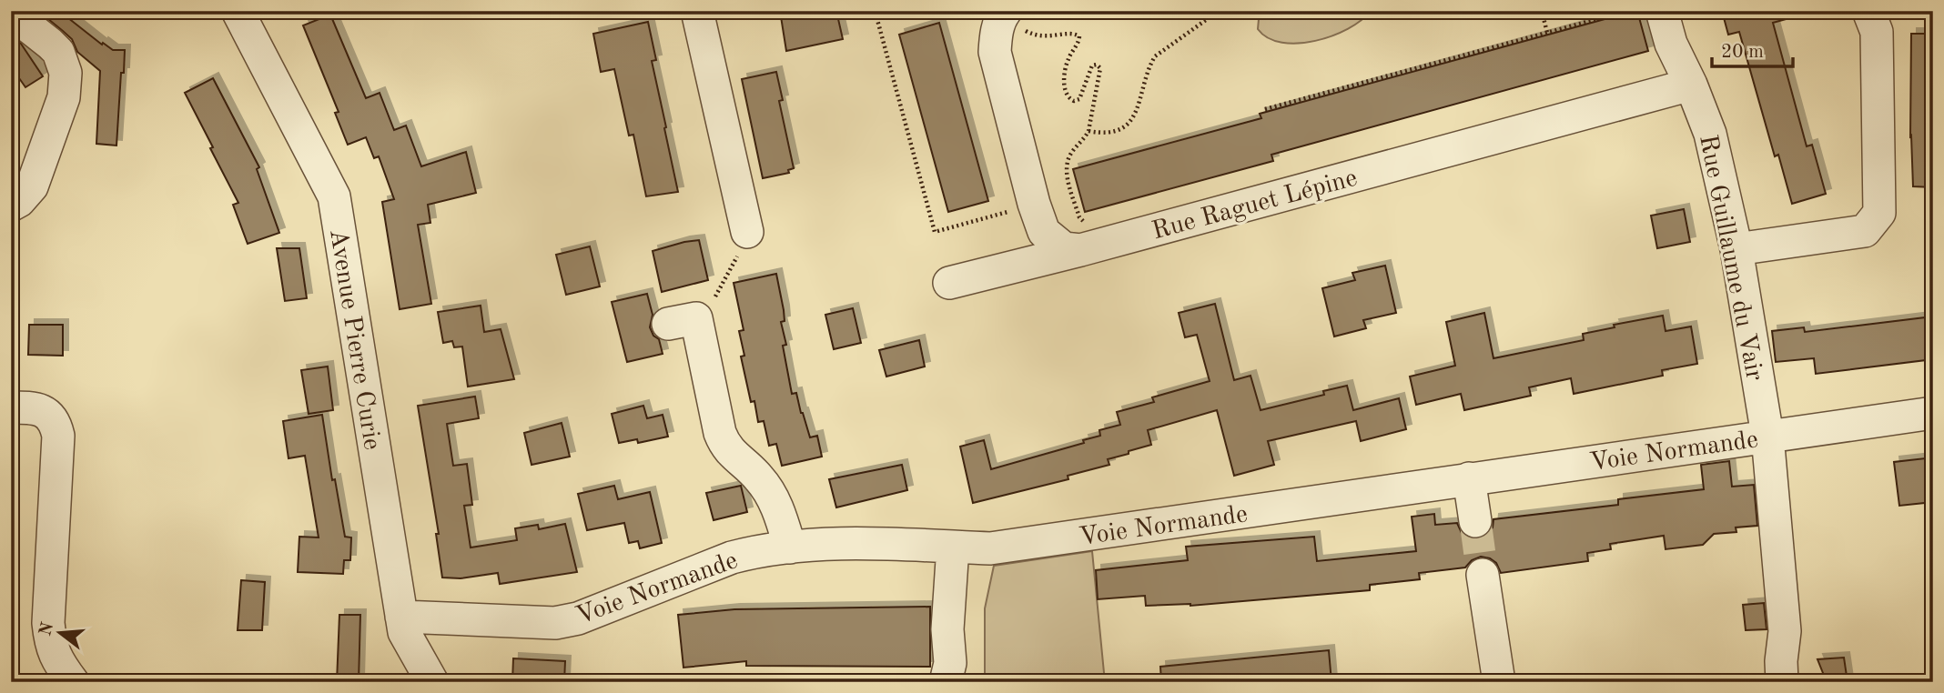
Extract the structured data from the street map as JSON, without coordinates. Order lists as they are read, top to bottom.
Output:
{
  "streets": {
    "street": [
      "Rue Raguet Lépine",
      "Rue Guillaume du Vair",
      "Avenue Pierre Curie",
      "Voie Normande"
    ]
  },
  "crossings": [
    ["Rue Raguet Lépine", "Rue Guillaume du Vair"],
    ["Rue Guillaume du Vair", "Voie Normande"],
    ["Avenue Pierre Curie", "Voie Normande"]
  ],
  "scale_bar": "20 m",
  "north": "left"
}
